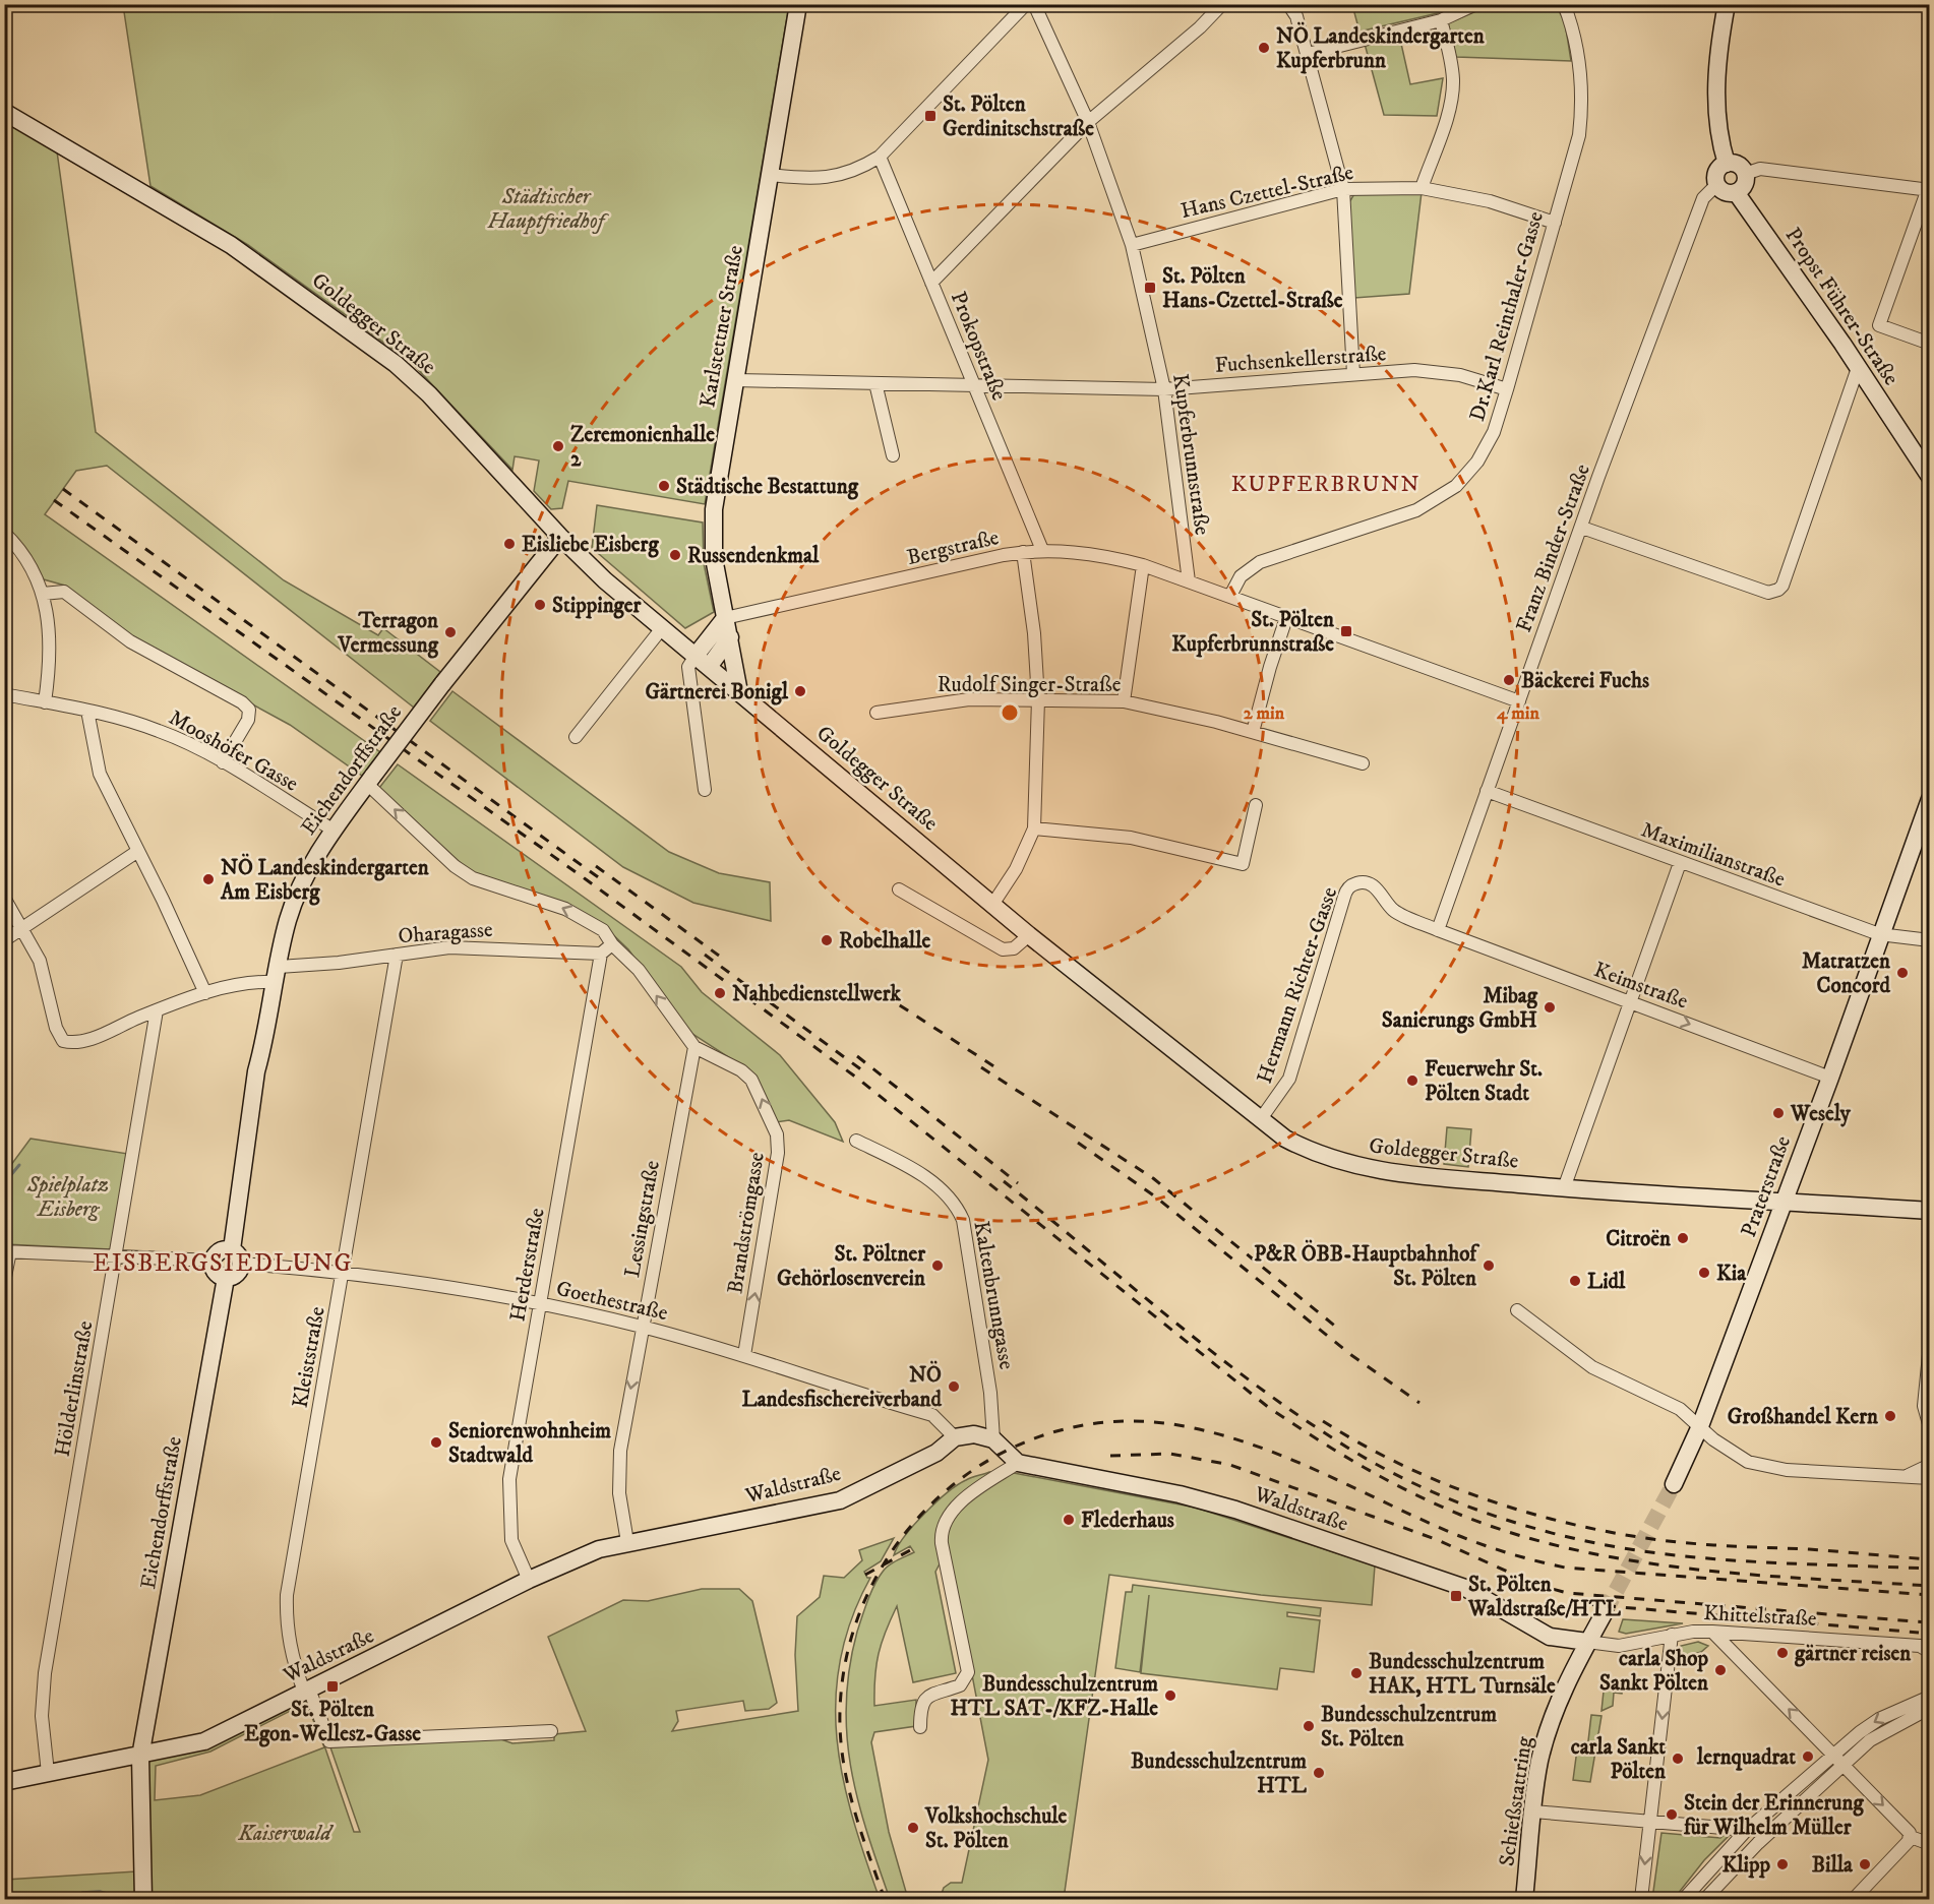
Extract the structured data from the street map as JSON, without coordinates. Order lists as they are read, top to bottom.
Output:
{
  "streets": {
    "street": [
      "Hans Czettel-Straße",
      "Propst Führer-Straße",
      "Dr.Karl Reinthaler-Gasse",
      "Goldegger Straße",
      "Karlstettner Straße",
      "Prokopstraße",
      "Fuchsenkellerstraße",
      "Kupferbrunnstraße",
      "Bergstraße",
      "Franz Binder-Straße",
      "Rudolf Singer-Straße",
      "Mooshöfer Gasse",
      "Eichendorffstraße",
      "Maximilianstraße",
      "Oharagasse",
      "Hermann Richter-Gasse",
      "Keimstraße",
      "Praterstraße",
      "Lessingstraße",
      "Brandströmgasse",
      "Herderstraße",
      "Kaltenbrunngasse",
      "Goethestraße",
      "Kleiststraße",
      "Hölderlinstraße",
      "Waldstraße",
      "Khittelstraße",
      "Schießstattring"
    ]
  },
  "crossings": [
    ["Hans Czettel-Straße", "Dr.Karl Reinthaler-Gasse"],
    ["Hans Czettel-Straße", "Kupferbrunnstraße"],
    ["Propst Führer-Straße", "Franz Binder-Straße"],
    ["Dr.Karl Reinthaler-Gasse", "Fuchsenkellerstraße"],
    ["Goldegger Straße", "Karlstettner Straße"],
    ["Goldegger Straße", "Eichendorffstraße"],
    ["Goldegger Straße", "Hermann Richter-Gasse"],
    ["Goldegger Straße", "Praterstraße"],
    ["Karlstettner Straße", "Fuchsenkellerstraße"],
    ["Karlstettner Straße", "Bergstraße"],
    ["Prokopstraße", "Fuchsenkellerstraße"],
    ["Prokopstraße", "Bergstraße"],
    ["Fuchsenkellerstraße", "Kupferbrunnstraße"],
    ["Kupferbrunnstraße", "Bergstraße"],
    ["Franz Binder-Straße", "Maximilianstraße"],
    ["Franz Binder-Straße", "Hermann Richter-Gasse"],
    ["Franz Binder-Straße", "Keimstraße"],
    ["Mooshöfer Gasse", "Eichendorffstraße"],
    ["Eichendorffstraße", "Oharagasse"],
    ["Eichendorffstraße", "Goethestraße"],
    ["Eichendorffstraße", "Waldstraße"],
    ["Maximilianstraße", "Praterstraße"],
    ["Oharagasse", "Herderstraße"],
    ["Oharagasse", "Kleiststraße"],
    ["Oharagasse", "Hölderlinstraße"],
    ["Hermann Richter-Gasse", "Keimstraße"],
    ["Keimstraße", "Praterstraße"],
    ["Lessingstraße", "Brandströmgasse"],
    ["Lessingstraße", "Goethestraße"],
    ["Lessingstraße", "Waldstraße"],
    ["Brandströmgasse", "Goethestraße"],
    ["Herderstraße", "Goethestraße"],
    ["Herderstraße", "Waldstraße"],
    ["Goethestraße", "Kleiststraße"],
    ["Goethestraße", "Waldstraße"],
    ["Kleiststraße", "Waldstraße"],
    ["Hölderlinstraße", "Waldstraße"],
    ["Waldstraße", "Khittelstraße"],
    ["Waldstraße", "Schießstattring"],
    ["Khittelstraße", "Schießstattring"]
  ],
  "one_way": ["Keimstraße", "Lessingstraße", "Brandströmgasse"],
  "districts": ["KUPFERBRUNN", "EISBERGSIEDLUNG"],
  "parks": ["Städtischer Hauptfriedhof", "Spielplatz Eisberg", "Kaiserwald"],
  "places": {
    "other": [
      "NÖ Landeskindergarten Kupferbrunn",
      "Zeremonienhalle 2",
      "Städtische Bestattung",
      "Eisliebe Eisberg",
      "Russendenkmal",
      "Stippinger",
      "Terragon Vermessung",
      "Bäckerei Fuchs",
      "Gärtnerei Bonigl",
      "NÖ Landeskindergarten Am Eisberg",
      "Robelhalle",
      "Matratzen Concord",
      "Nahbedienstellwerk",
      "Mibag Sanierungs GmbH",
      "Feuerwehr St. Pölten Stadt",
      "Wesely",
      "Citroën",
      "St. Pöltner Gehörlosenverein",
      "P&R ÖBB-Hauptbahnhof St. Pölten",
      "Kia",
      "Lidl",
      "NÖ Landesfischereiverband",
      "Großhandel Kern",
      "Seniorenwohnheim Stadtwald",
      "Flederhaus",
      "gärtner reisen",
      "carla Shop Sankt Pölten",
      "Bundesschulzentrum HAK, HTL Turnsäle",
      "Bundesschulzentrum HTL SAT-/KFZ-Halle",
      "Bundesschulzentrum St. Pölten",
      "lernquadrat",
      "carla Sankt Pölten",
      "Bundesschulzentrum HTL",
      "Stein der Erinnerung für Wilhelm Müller",
      "Volkshochschule St. Pölten",
      "Klipp",
      "Billa"
    ],
    "transit": [
      "St. Pölten Gerdinitschstraße",
      "St. Pölten Hans-Czettel-Straße",
      "St. Pölten Kupferbrunnstraße",
      "St. Pölten Waldstraße/HTL",
      "St. Pölten Egon-Wellesz-Gasse"
    ]
  },
  "rings": ["2 min", "4 min"]
}
